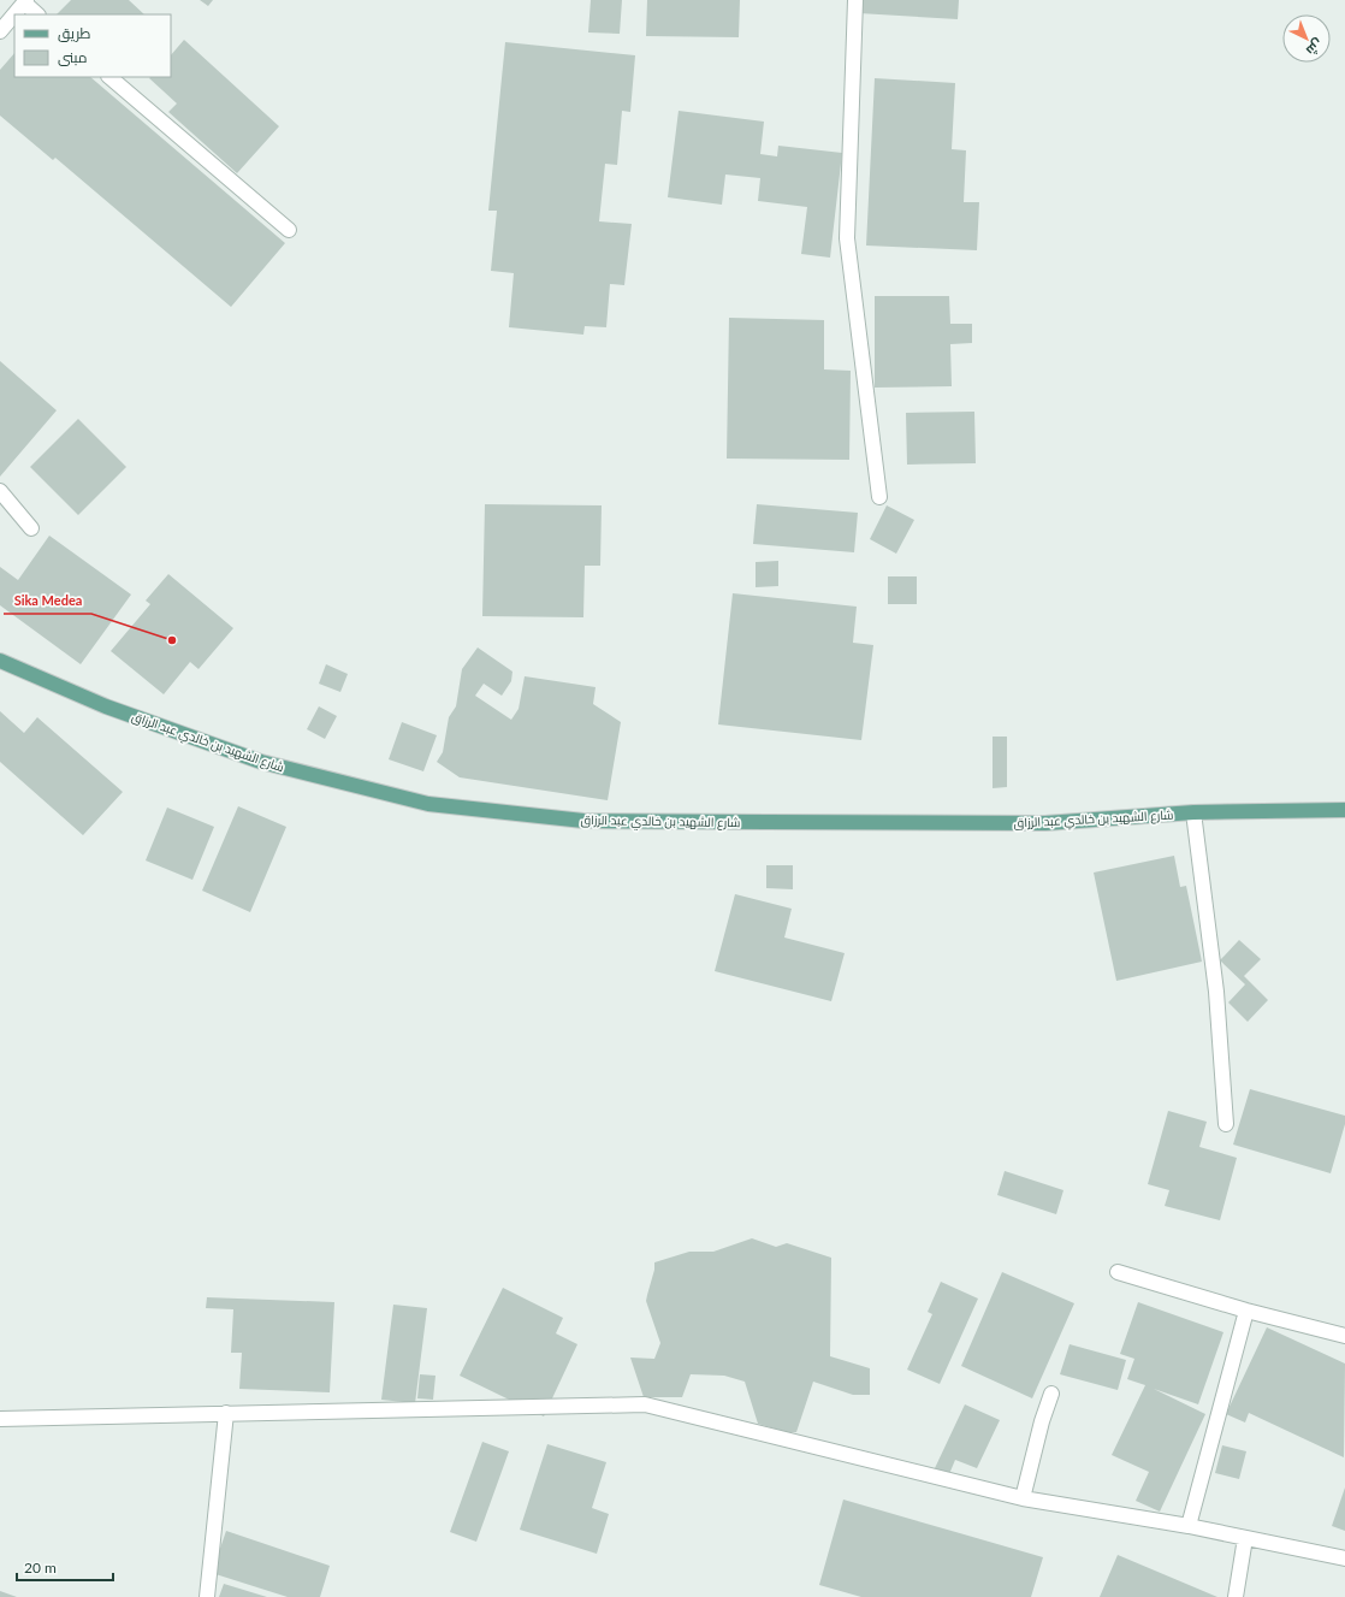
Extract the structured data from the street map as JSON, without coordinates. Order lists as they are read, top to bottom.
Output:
{
  "streets": {
    "main road": ["شارع الشهيد بن خالدي عبد الرزاق"]
  },
  "places": ["Sika Medea"],
  "legend": ["طريق", "مبنى"],
  "scale_bar": "20 m",
  "north": "bottom right"
}
